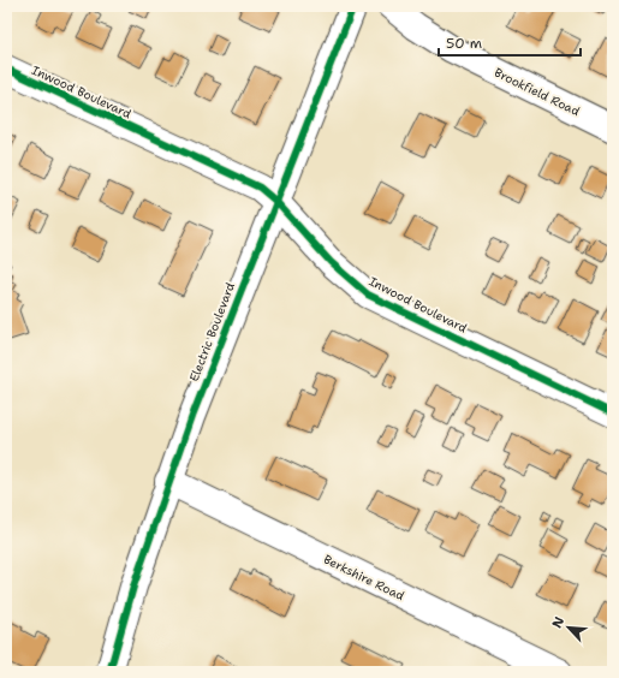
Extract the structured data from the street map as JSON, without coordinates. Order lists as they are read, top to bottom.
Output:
{
  "streets": {
    "street": [
      "Inwood Boulevard",
      "Brookfield Road",
      "Electric Boulevard",
      "Berkshire Road"
    ]
  },
  "crossings": [
    ["Inwood Boulevard", "Electric Boulevard"],
    ["Electric Boulevard", "Berkshire Road"]
  ],
  "scale_bar": "50 m",
  "north": "top left"
}
